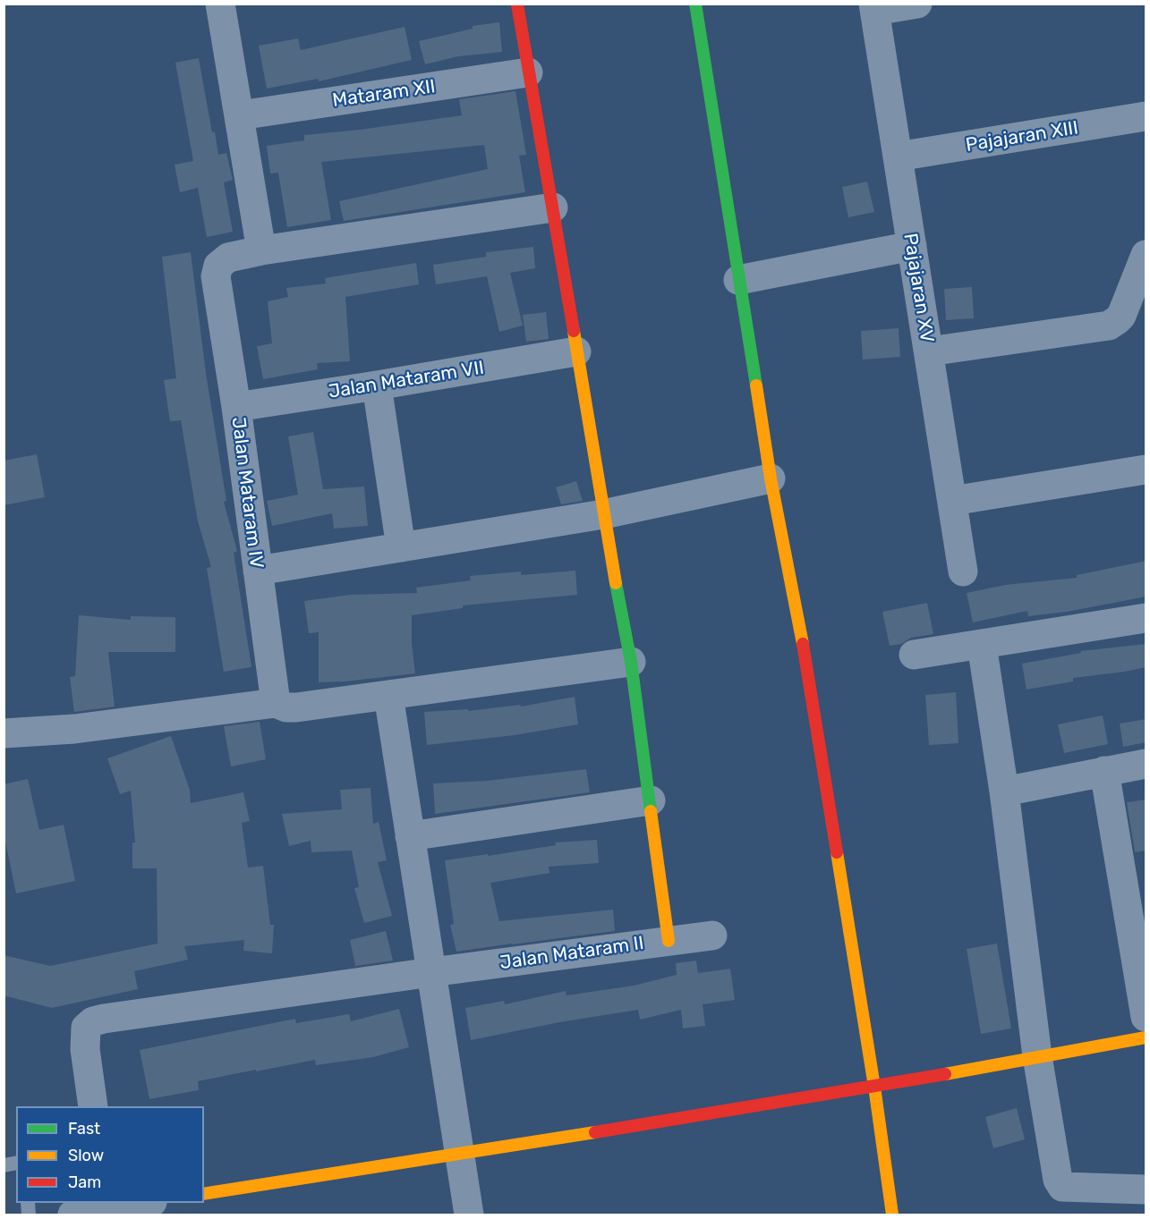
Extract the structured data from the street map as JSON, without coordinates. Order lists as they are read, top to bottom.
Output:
{
  "streets": {
    "street": [
      "Mataram XII",
      "Pajajaran XIII",
      "Pajajaran XV",
      "Jalan Mataram VII",
      "Jalan Mataram IV",
      "Jalan Mataram II"
    ]
  },
  "crossings": [
    ["Pajajaran XIII", "Pajajaran XV"],
    ["Jalan Mataram VII", "Jalan Mataram IV"]
  ],
  "legend": ["Fast", "Slow", "Jam"]
}
